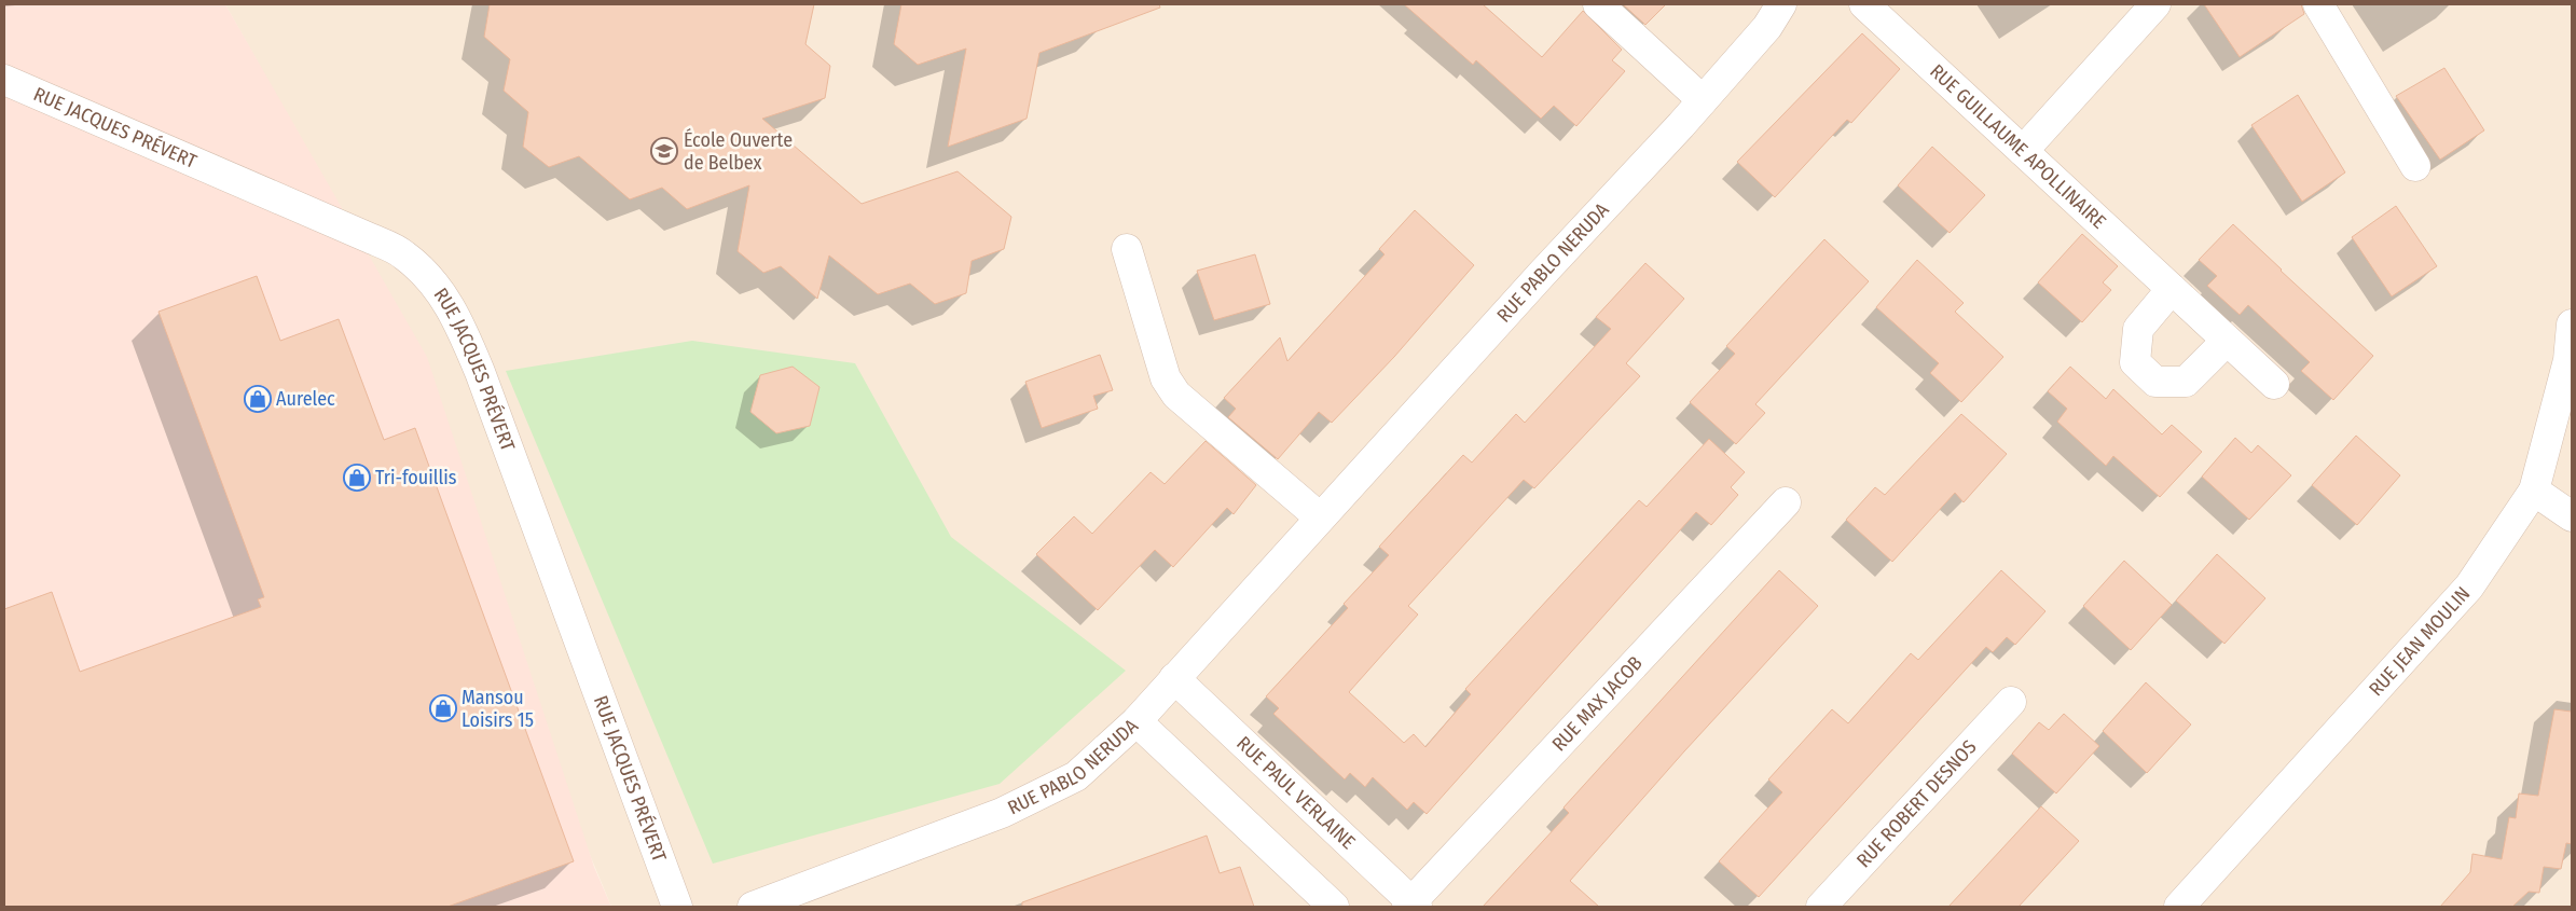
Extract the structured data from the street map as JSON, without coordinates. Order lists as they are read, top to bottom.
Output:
{
  "streets": {
    "street": [
      "RUE JACQUES PRÉVERT",
      "RUE GUILLAUME APOLLINAIRE",
      "RUE PABLO NERUDA",
      "RUE JEAN MOULIN",
      "RUE MAX JACOB",
      "RUE PAUL VERLAINE",
      "RUE ROBERT DESNOS"
    ]
  },
  "crossings": [
    ["RUE PABLO NERUDA", "RUE PAUL VERLAINE"],
    ["RUE MAX JACOB", "RUE PAUL VERLAINE"]
  ],
  "places": {
    "school or university": ["École Ouverte de Belbex"],
    "shop": ["Aurelec", "Tri-fouillis", "Mansou Loisirs 15"]
  }
}
